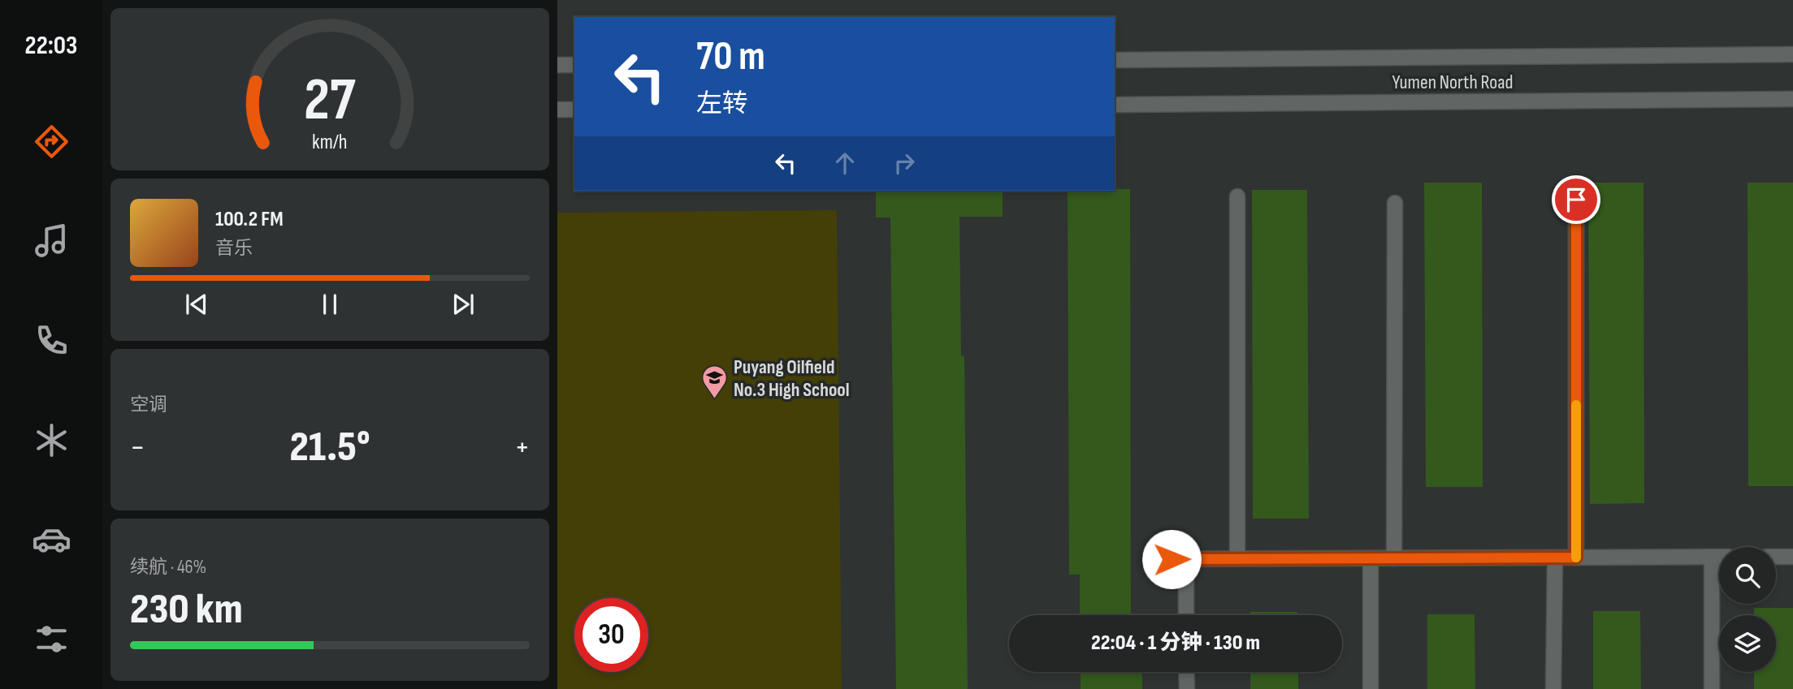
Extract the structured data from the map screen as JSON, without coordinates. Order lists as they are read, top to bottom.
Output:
{
  "streets": {
    "street": ["Yumen North Road"]
  },
  "places": {
    "school or university": ["Puyang Oilfield No.3 High School"]
  },
  "page": {
    "tabs": "22:03",
    "turn": ["70 m", "左转"],
    "song": ["100.2 FM", "音乐"],
    "tile": [
      "空调",
      ["续航 · 46%", "230 km"]
    ],
    "heat": ["−", "21.5°", "+"],
    "limit": "30",
    "trip": "22:04 · 1 分钟 · 130 m",
    "gauge": ["27", "km/h"]
  }
}
